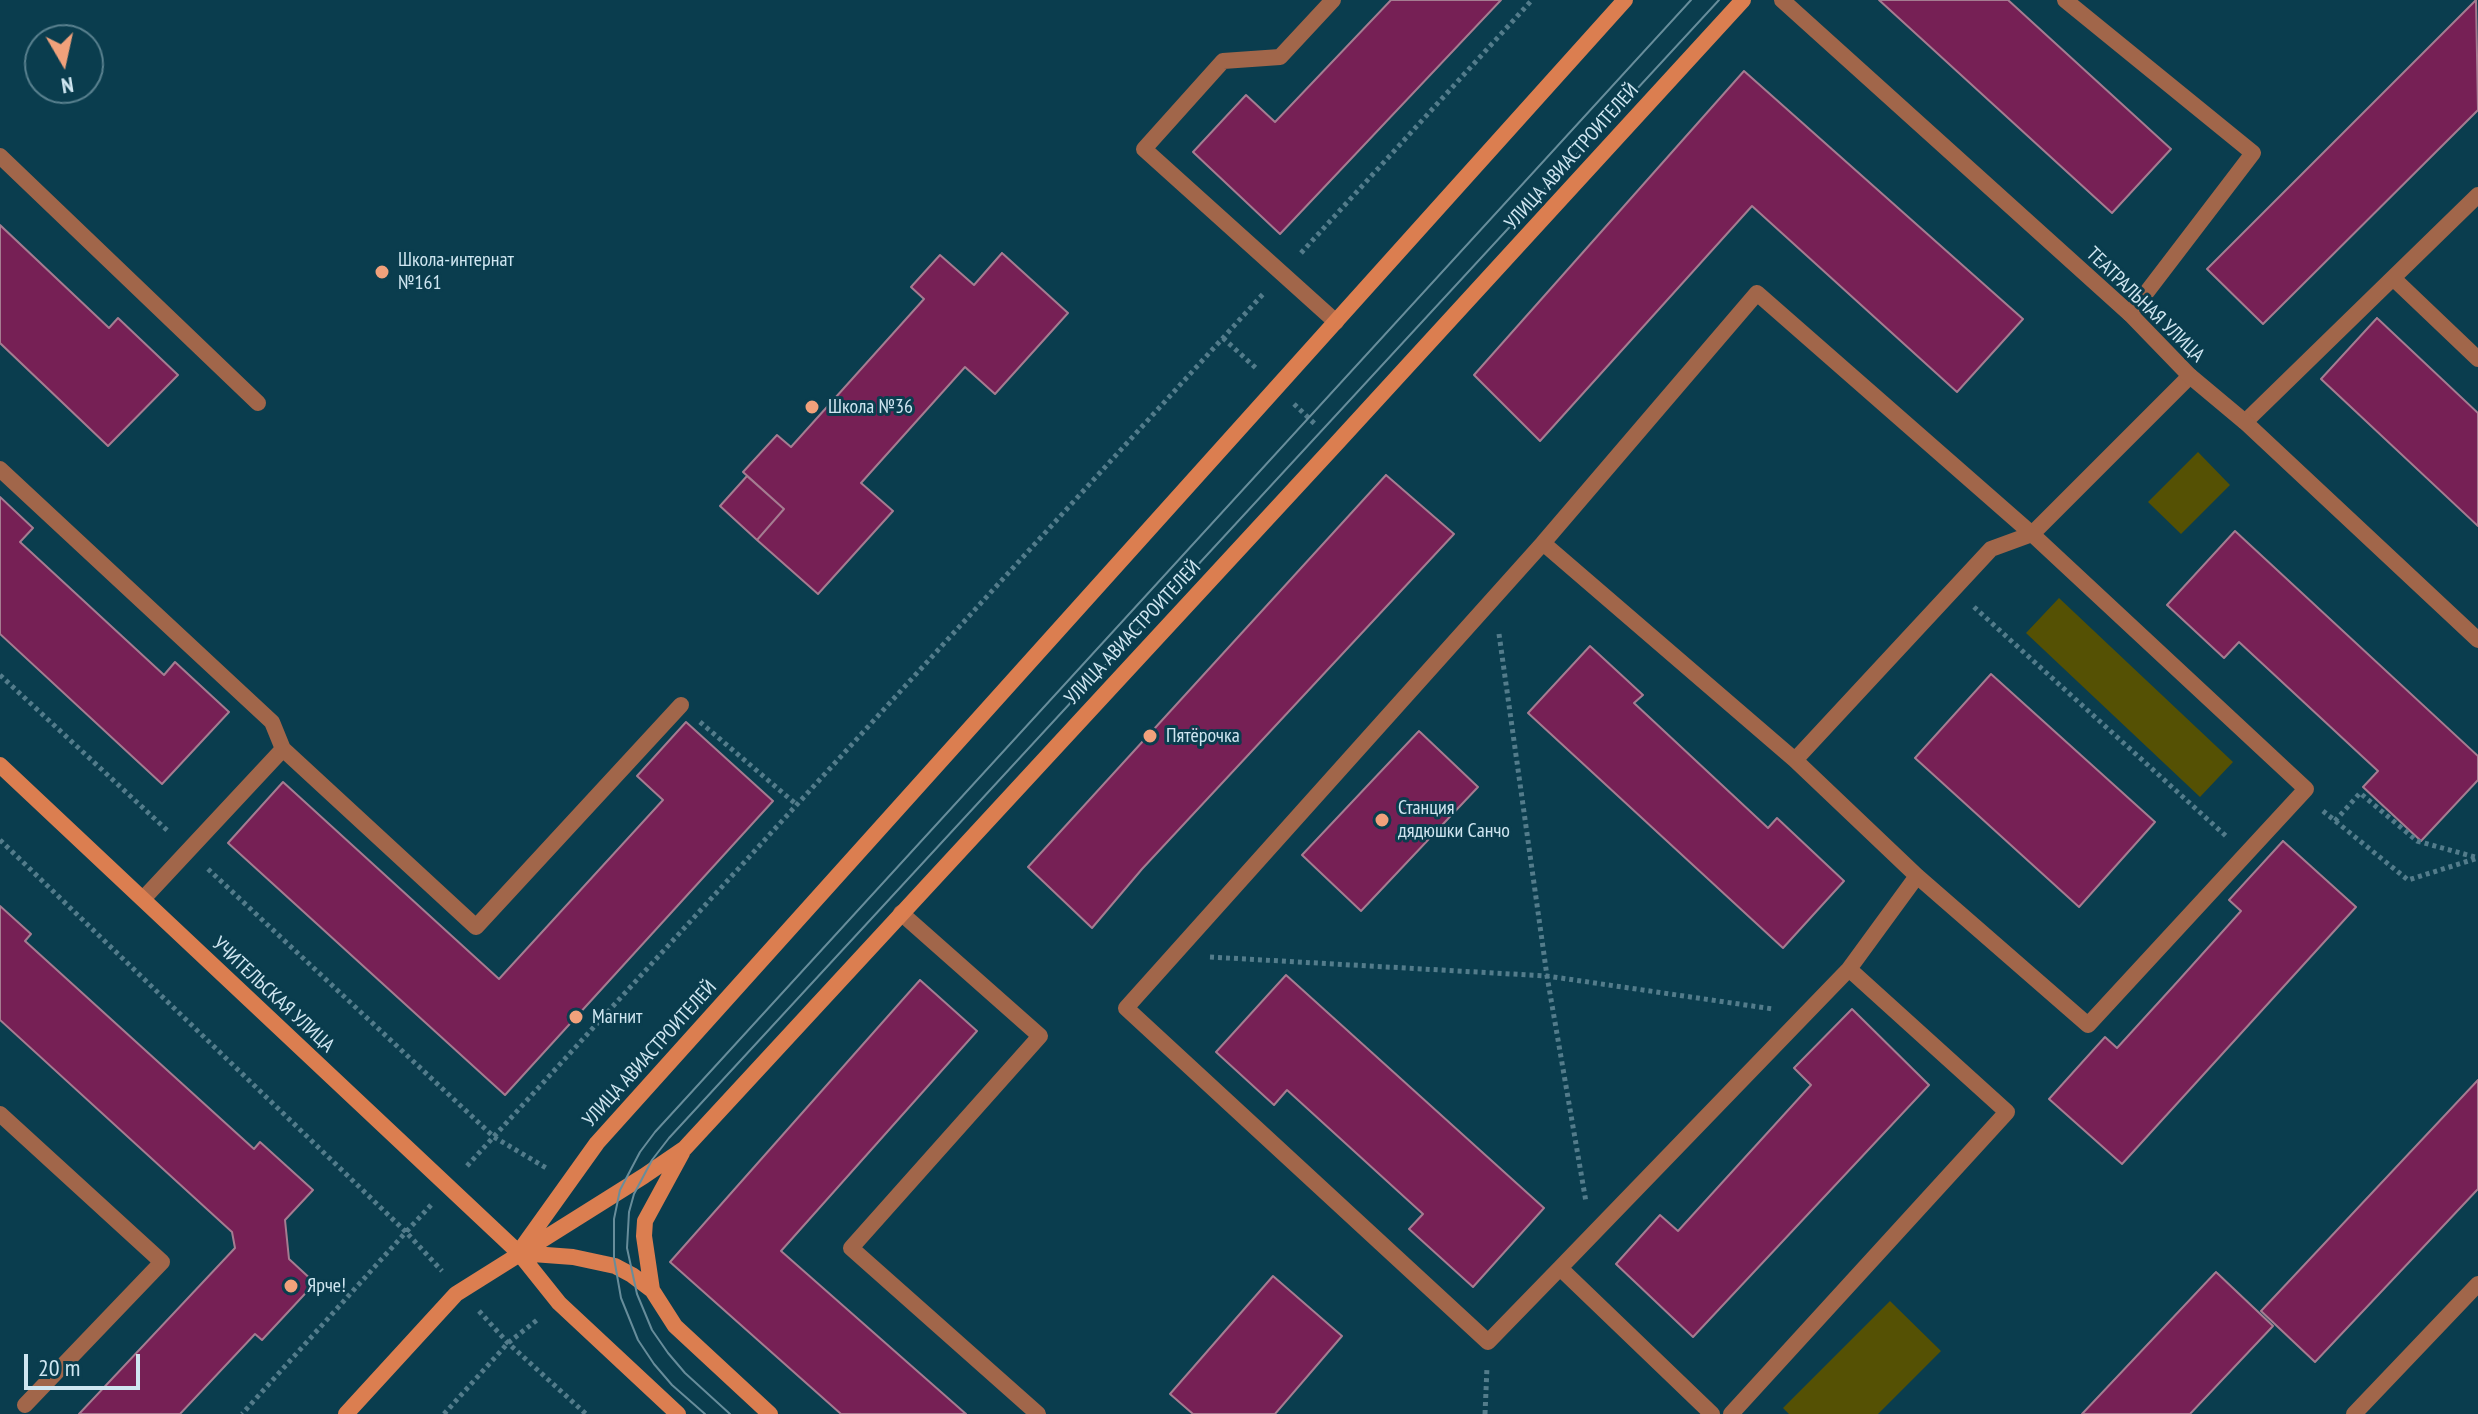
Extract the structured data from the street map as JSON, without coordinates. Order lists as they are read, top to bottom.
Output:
{
  "streets": {
    "main road": ["УЛИЦА АВИАСТРОИТЕЛЕЙ", "УЧИТЕЛЬСКАЯ УЛИЦА"],
    "street": ["ТЕАТРАЛЬНАЯ УЛИЦА"]
  },
  "crossings": [
    ["УЛИЦА АВИАСТРОИТЕЛЕЙ", "УЧИТЕЛЬСКАЯ УЛИЦА"]
  ],
  "places": [
    "Школа-интернат №161",
    "Школа №36",
    "Пятёрочка",
    "Станция дядюшки Санчо",
    "Магнит",
    "Ярче!"
  ],
  "scale_bar": "20 m",
  "north": "bottom"
}
